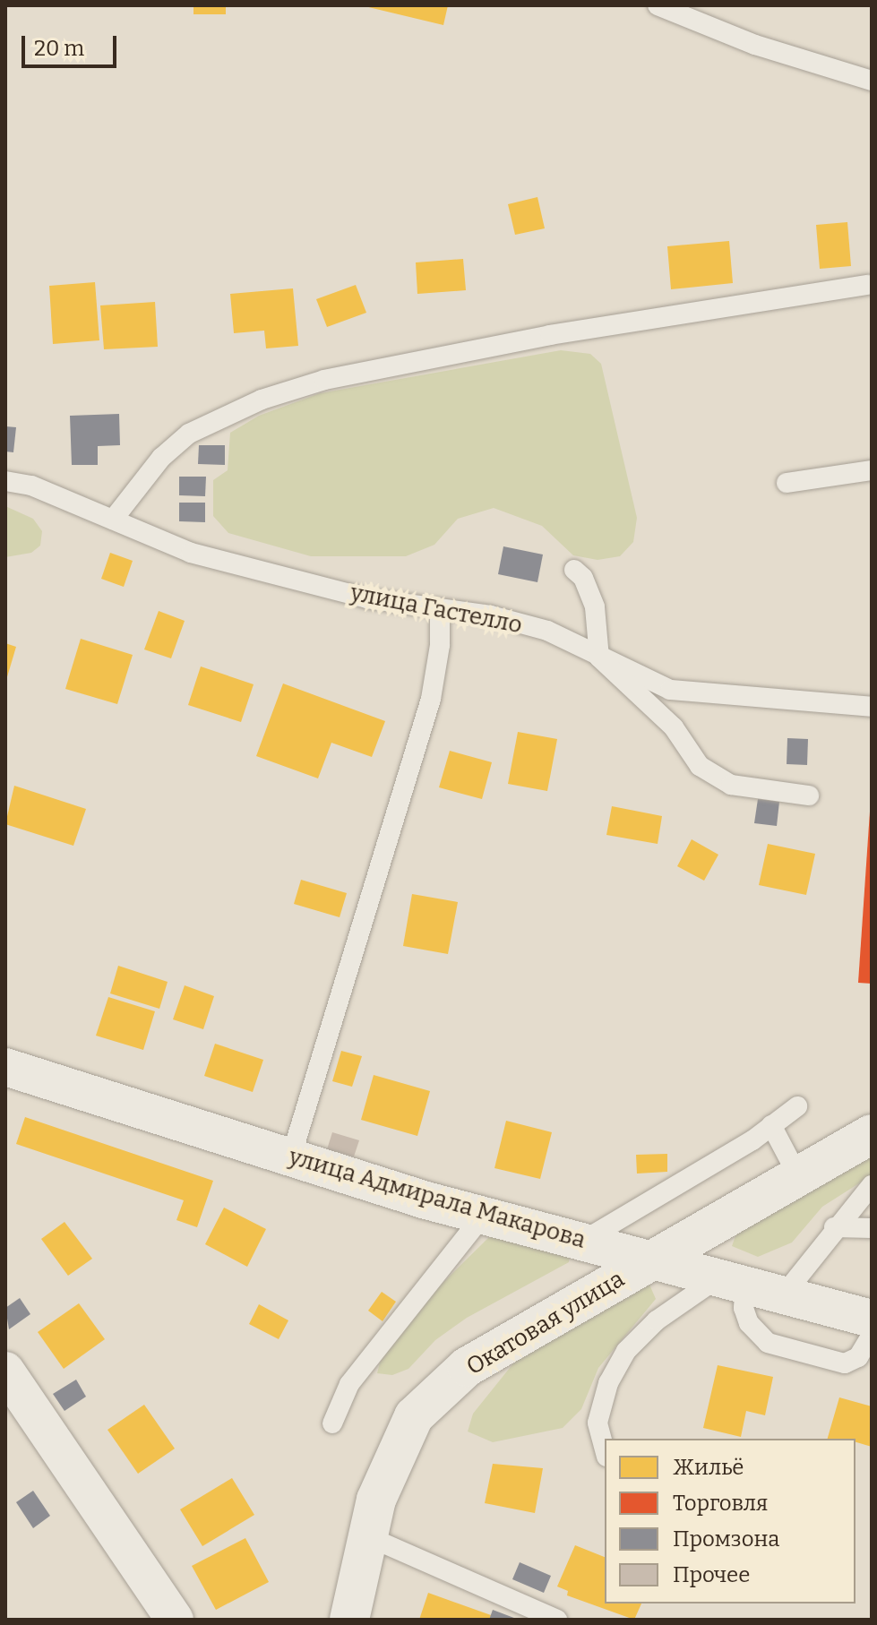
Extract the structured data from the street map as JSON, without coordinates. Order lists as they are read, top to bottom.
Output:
{
  "streets": {
    "main road": ["Окатовая улица"],
    "street": ["улица Адмирала Макарова"],
    "lane": ["улица Гастелло"]
  },
  "crossings": [
    ["улица Адмирала Макарова", "Окатовая улица"]
  ],
  "legend": [
    "Жильё",
    "Торговля",
    "Промзона",
    "Прочее"
  ],
  "scale_bar": "20 m"
}
